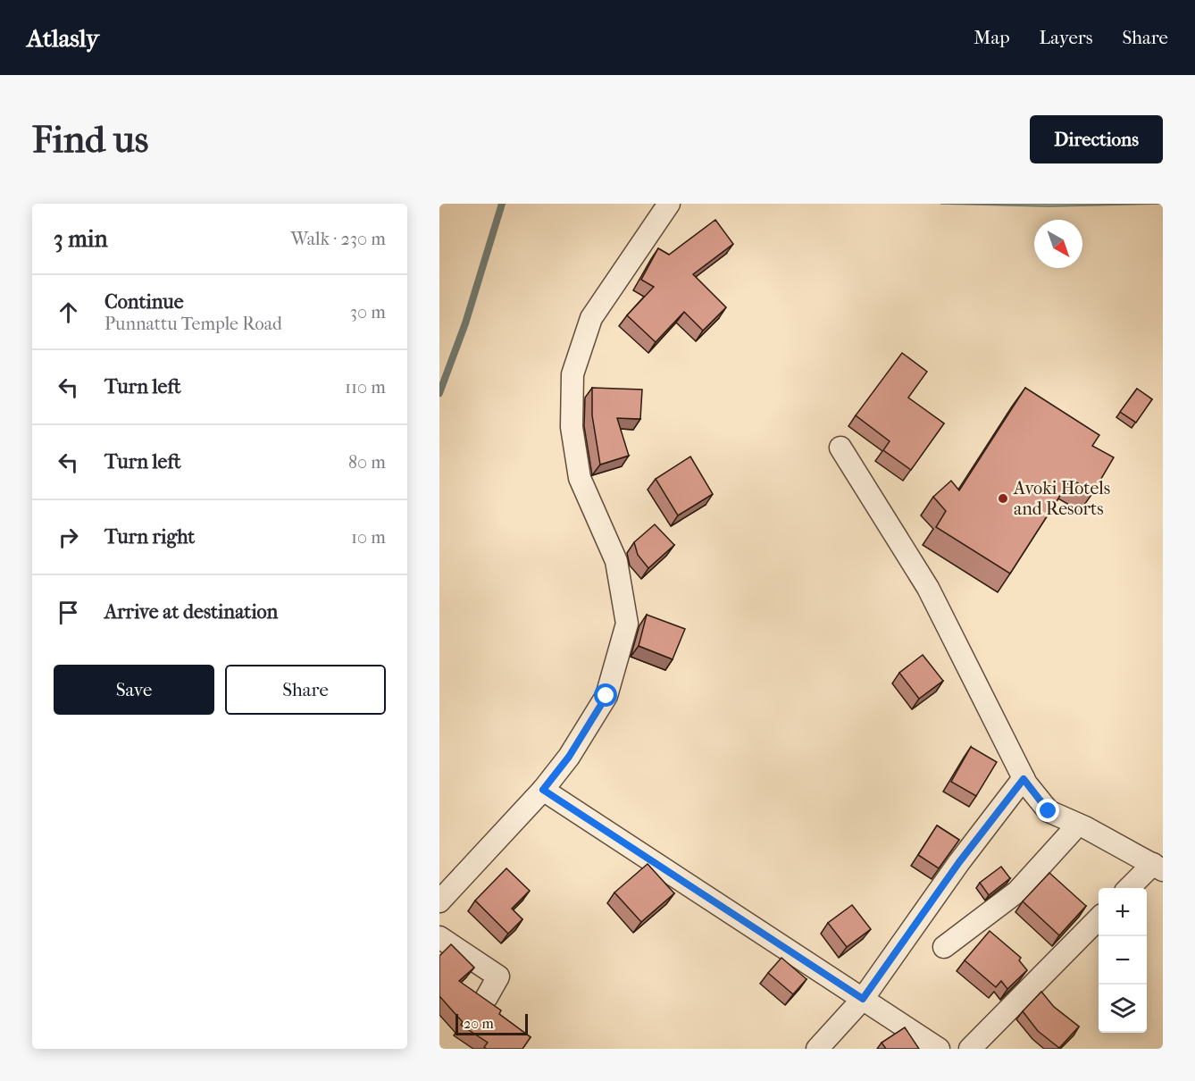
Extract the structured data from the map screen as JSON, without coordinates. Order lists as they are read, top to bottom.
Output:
{
  "places": ["Avoki Hotels and Resorts"],
  "scale_bar": "20 m",
  "north": "bottom right",
  "page": {
    "header": "Atlasly",
    "nav": ["Map", "Layers", "Share"],
    "buttons": [
      "Directions",
      ["Save", "Share"]
    ],
    "title": "Find us",
    "heading": ["3 min", "Walk · 230 m"],
    "list": [
      ["Continue", "Punnattu Temple Road", "30 m"],
      ["Turn left", "110 m"],
      ["Turn left", "80 m"],
      ["Turn right", "10 m"],
      "Arrive at destination"
    ],
    "map_buttons": ["+", "−"],
    "scale": "20 m"
  }
}
